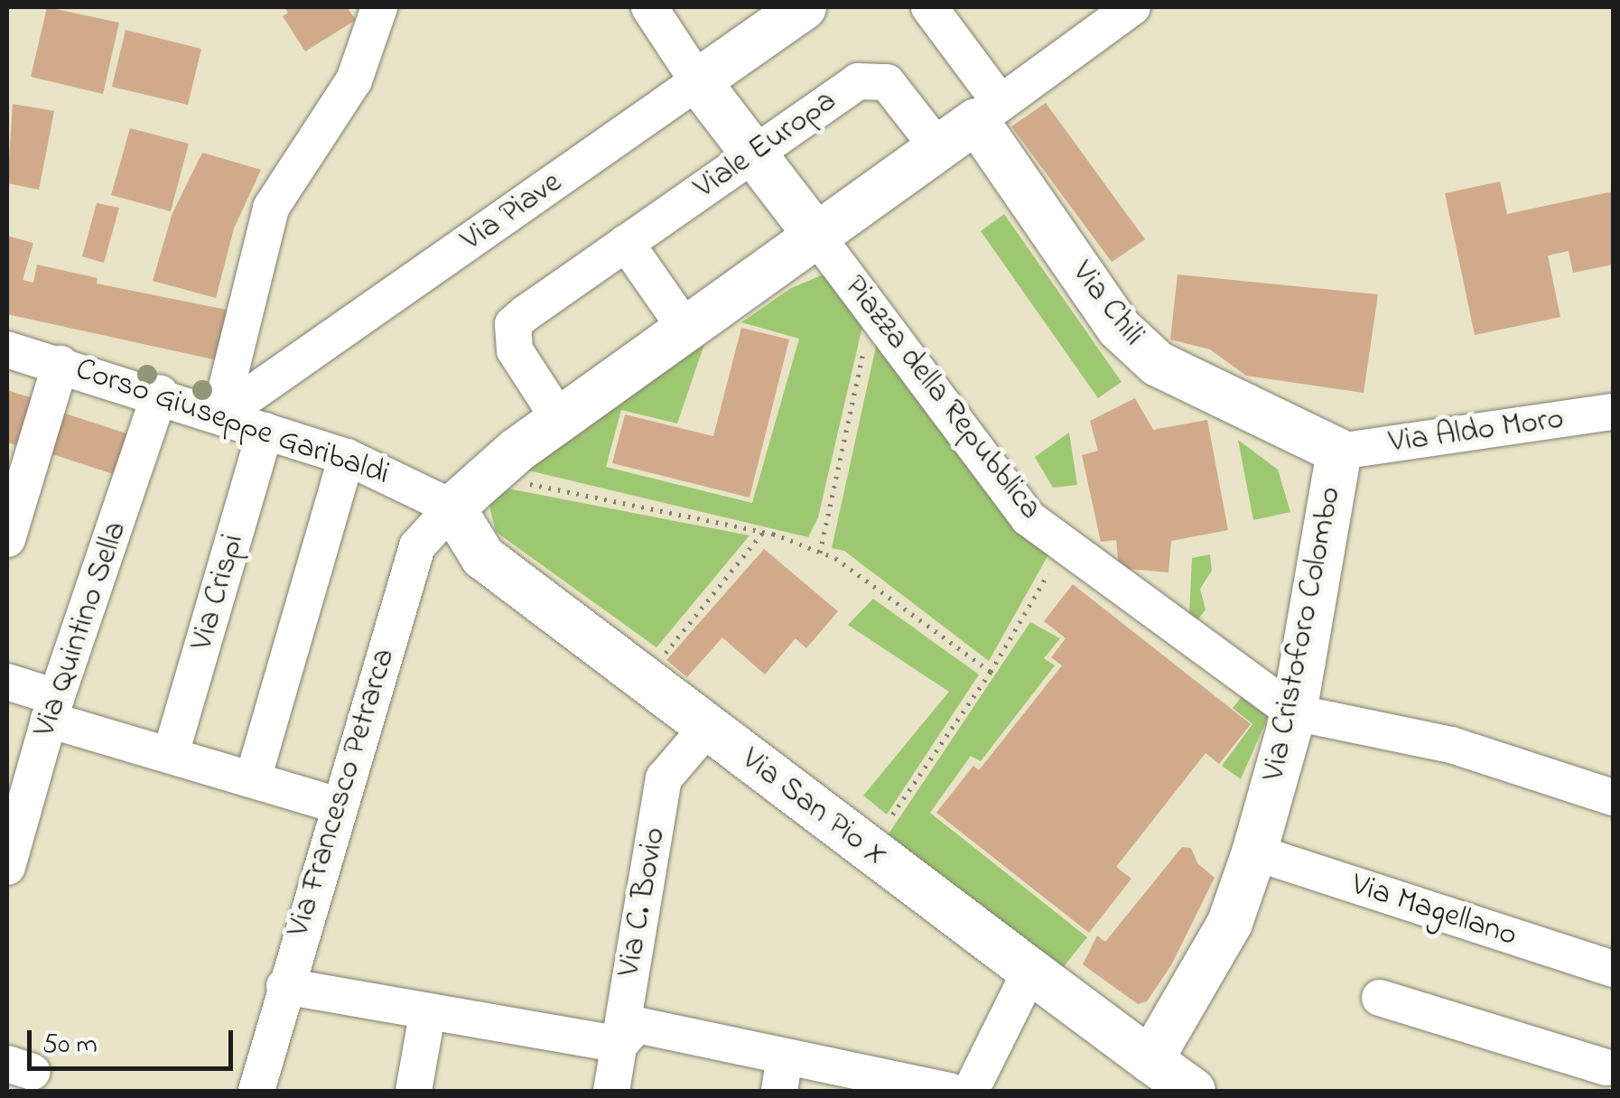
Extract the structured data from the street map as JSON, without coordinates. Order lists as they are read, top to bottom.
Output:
{
  "streets": {
    "main road": [
      "Via Piave",
      "Via Chili",
      "Via Cristoforo Colombo",
      "Via San Pio X"
    ],
    "street": [
      "Viale Europa",
      "Piazza della Repubblica",
      "Corso Giuseppe Garibaldi",
      "Via Aldo Moro",
      "Via Crispi",
      "Via Quintino Sella",
      "Via Francesco Petrarca",
      "Via C. Bovio",
      "Via Magellano"
    ]
  },
  "crossings": [
    ["Via Piave", "Corso Giuseppe Garibaldi"],
    ["Via Chili", "Via Aldo Moro"],
    ["Via Chili", "Via Cristoforo Colombo"],
    ["Piazza della Repubblica", "Via Cristoforo Colombo"],
    ["Corso Giuseppe Garibaldi", "Via Crispi"],
    ["Corso Giuseppe Garibaldi", "Via Quintino Sella"],
    ["Corso Giuseppe Garibaldi", "Via Francesco Petrarca"],
    ["Corso Giuseppe Garibaldi", "Via San Pio X"],
    ["Via Aldo Moro", "Via Cristoforo Colombo"],
    ["Via Cristoforo Colombo", "Via San Pio X"],
    ["Via Cristoforo Colombo", "Via Magellano"],
    ["Via Francesco Petrarca", "Via San Pio X"],
    ["Via San Pio X", "Via C. Bovio"]
  ],
  "scale_bar": "50 m"
}
